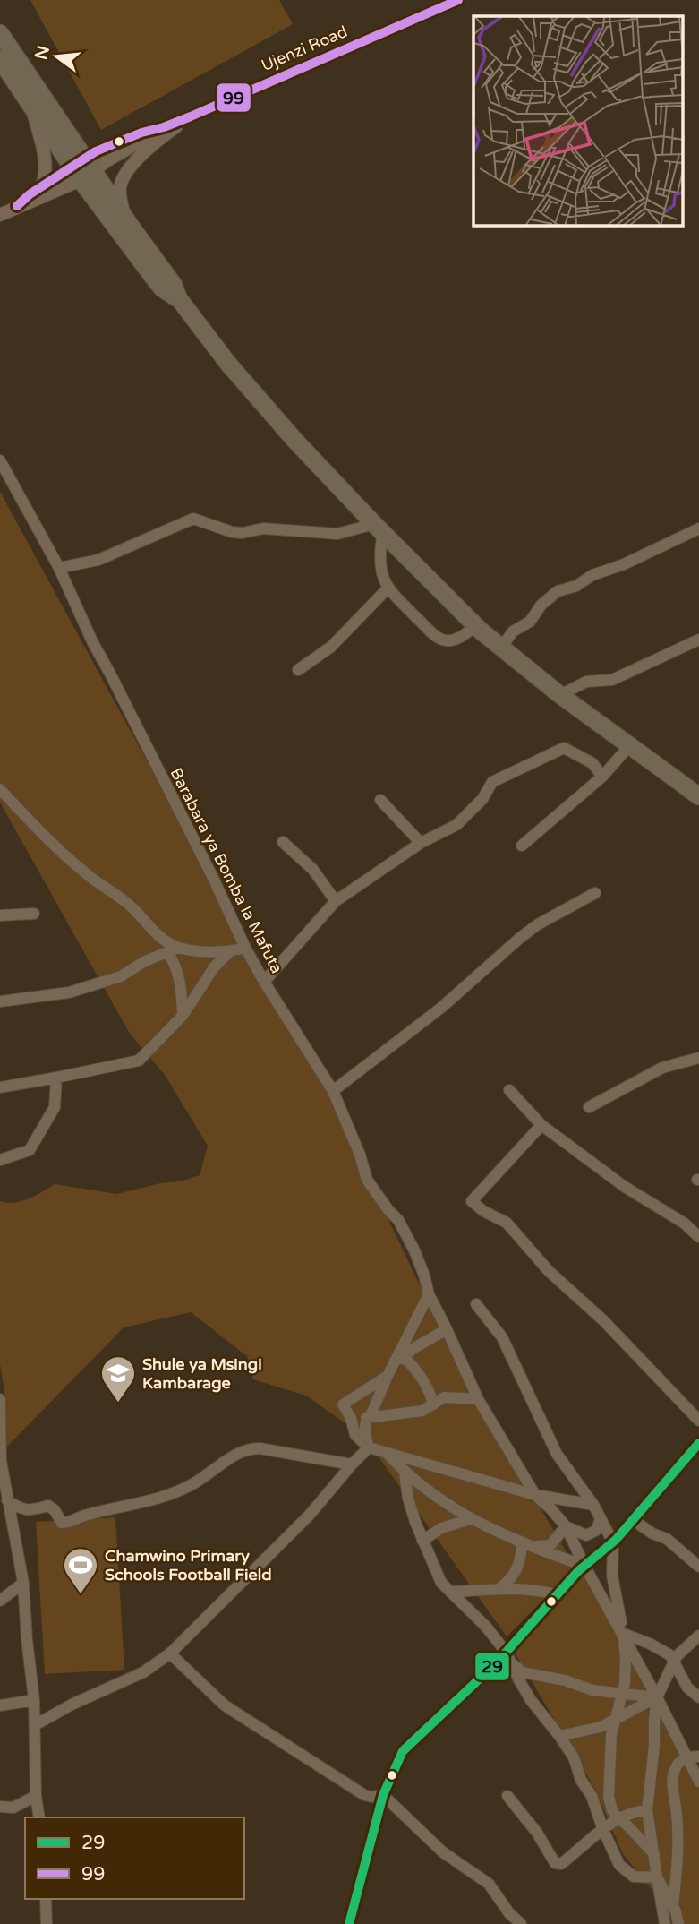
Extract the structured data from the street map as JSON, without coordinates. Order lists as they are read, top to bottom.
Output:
{
  "streets": {
    "street": ["Ujenzi Road", "Barabara ya Bomba la Mafuta"]
  },
  "places": {
    "school or university": ["Shule ya Msingi Kambarage"],
    "sports": ["Chamwino Primary Schools Football Field"]
  },
  "lines": ["transit line 99", "transit line 29"],
  "legend": ["29", "99"],
  "north": "left"
}
